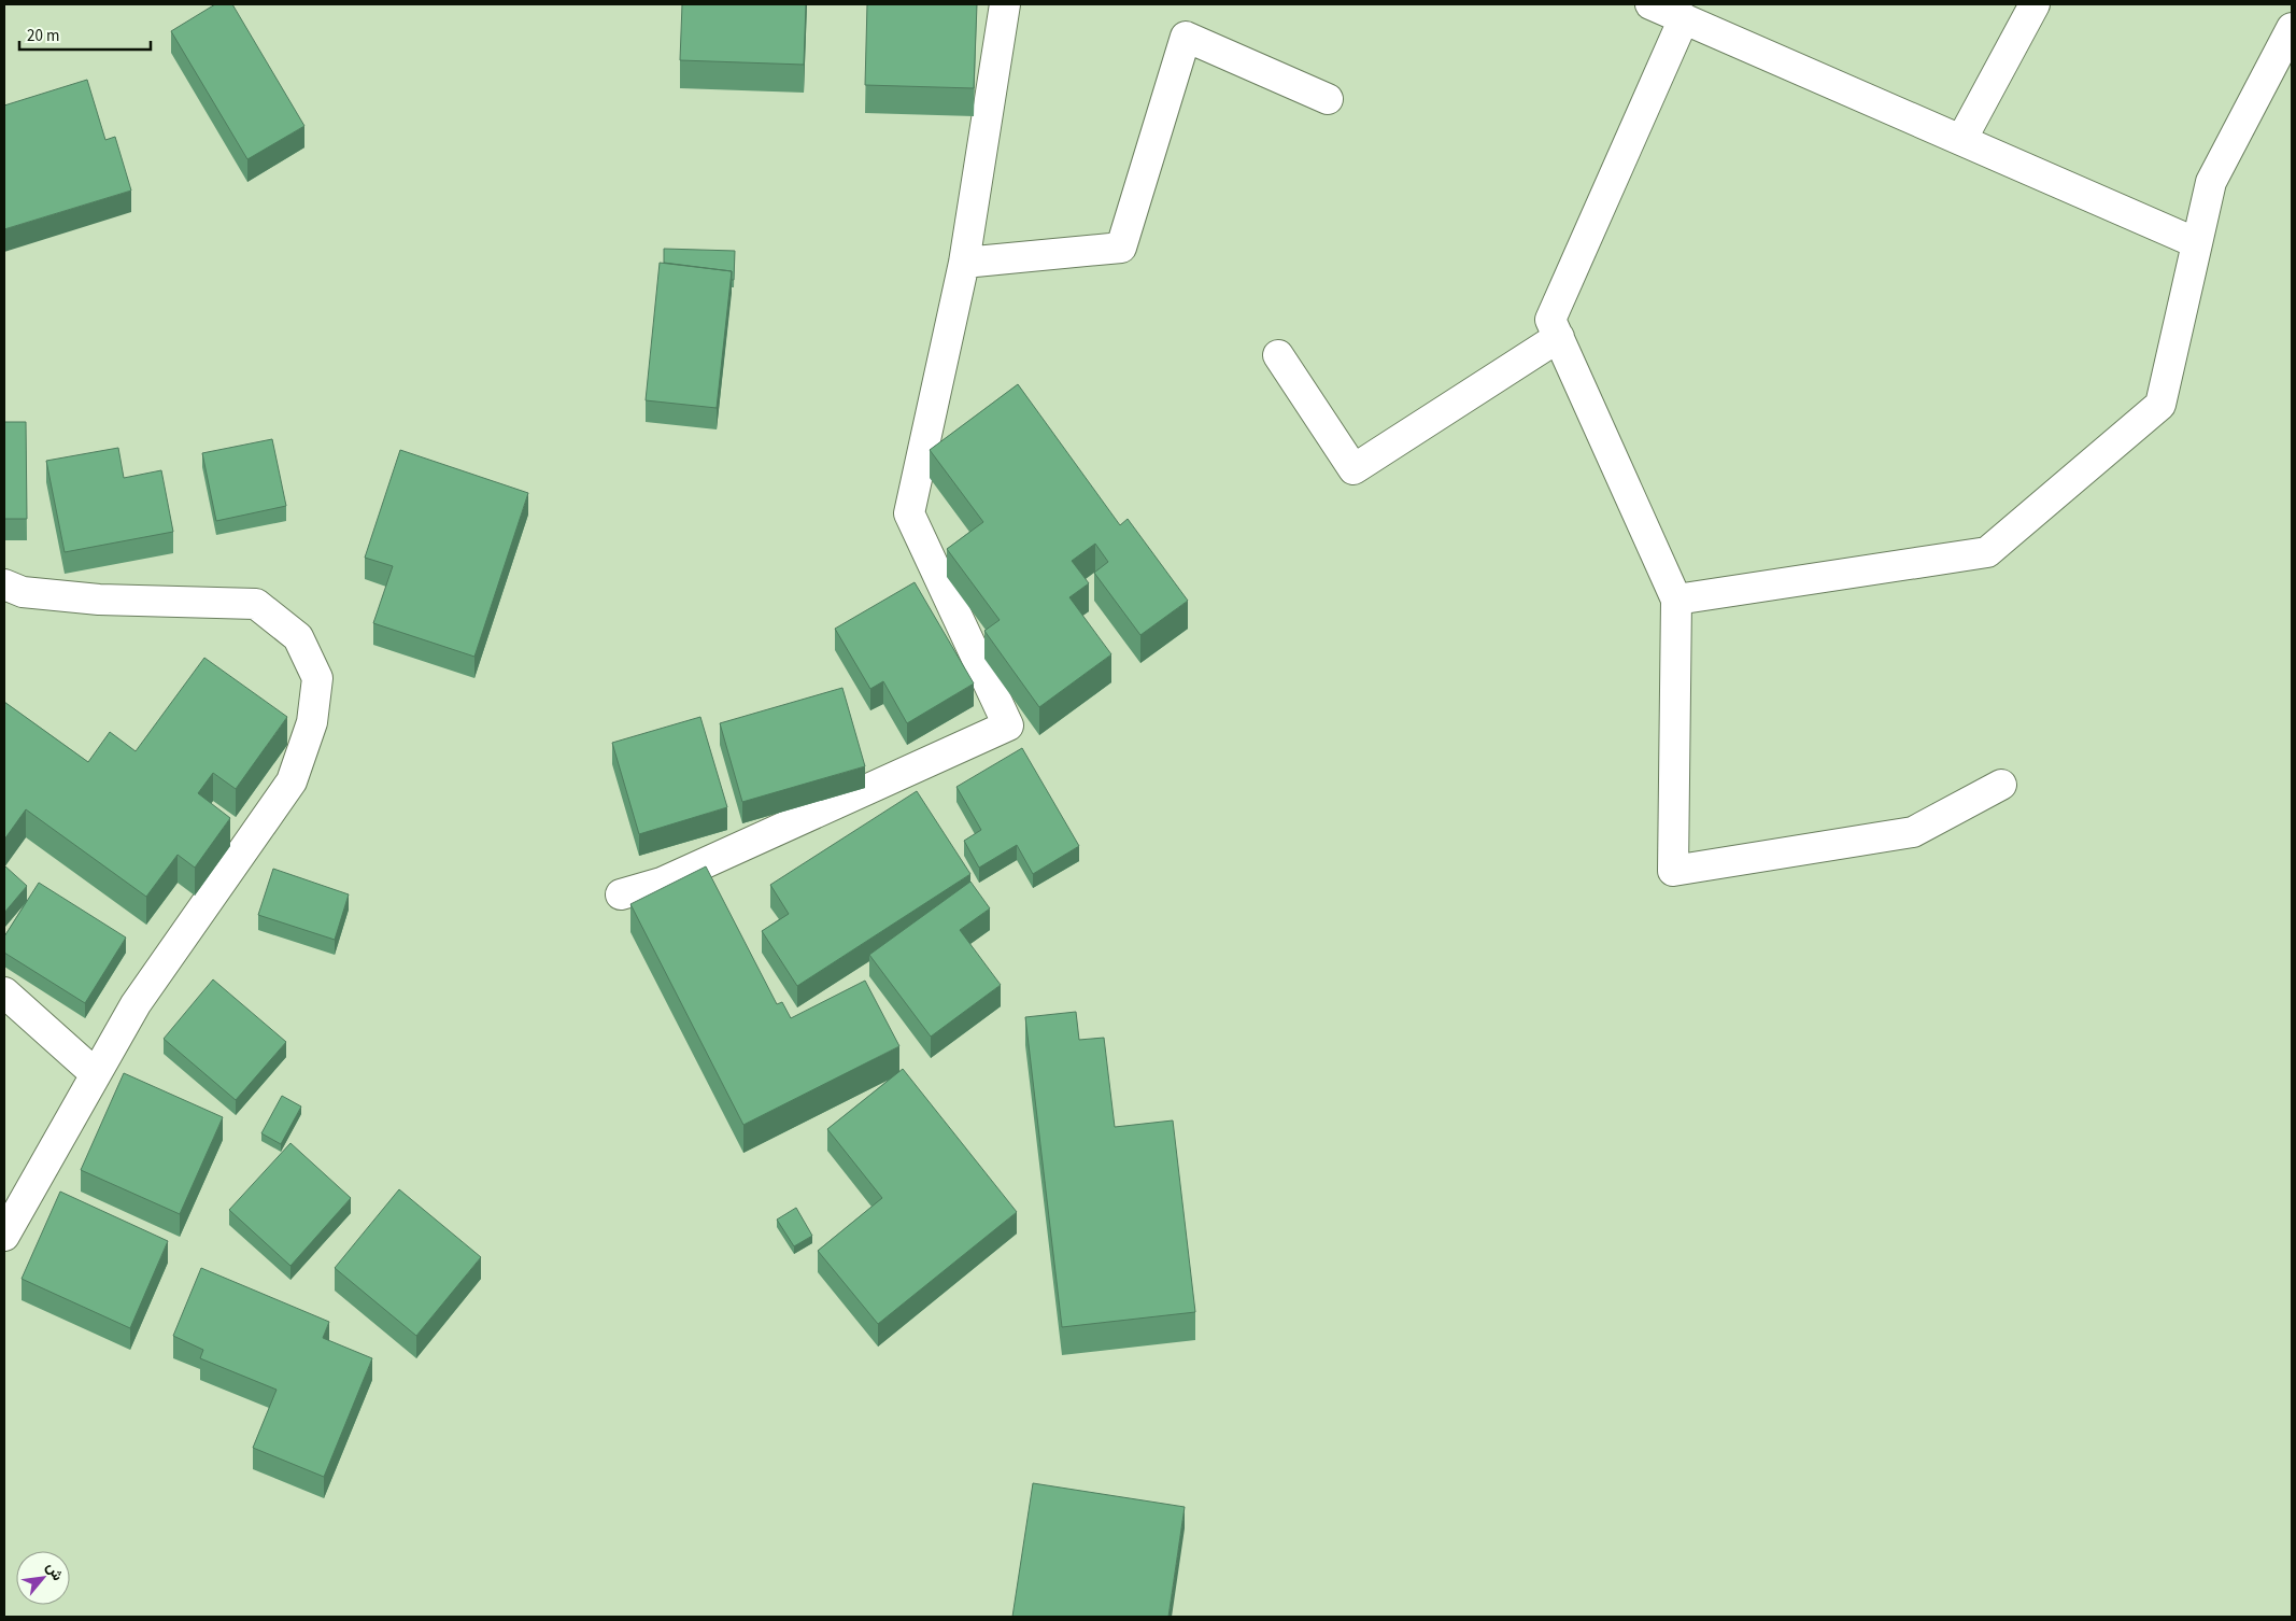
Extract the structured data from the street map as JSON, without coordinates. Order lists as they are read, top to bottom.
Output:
{
  "scale_bar": "20 m",
  "north": "top right"
}
